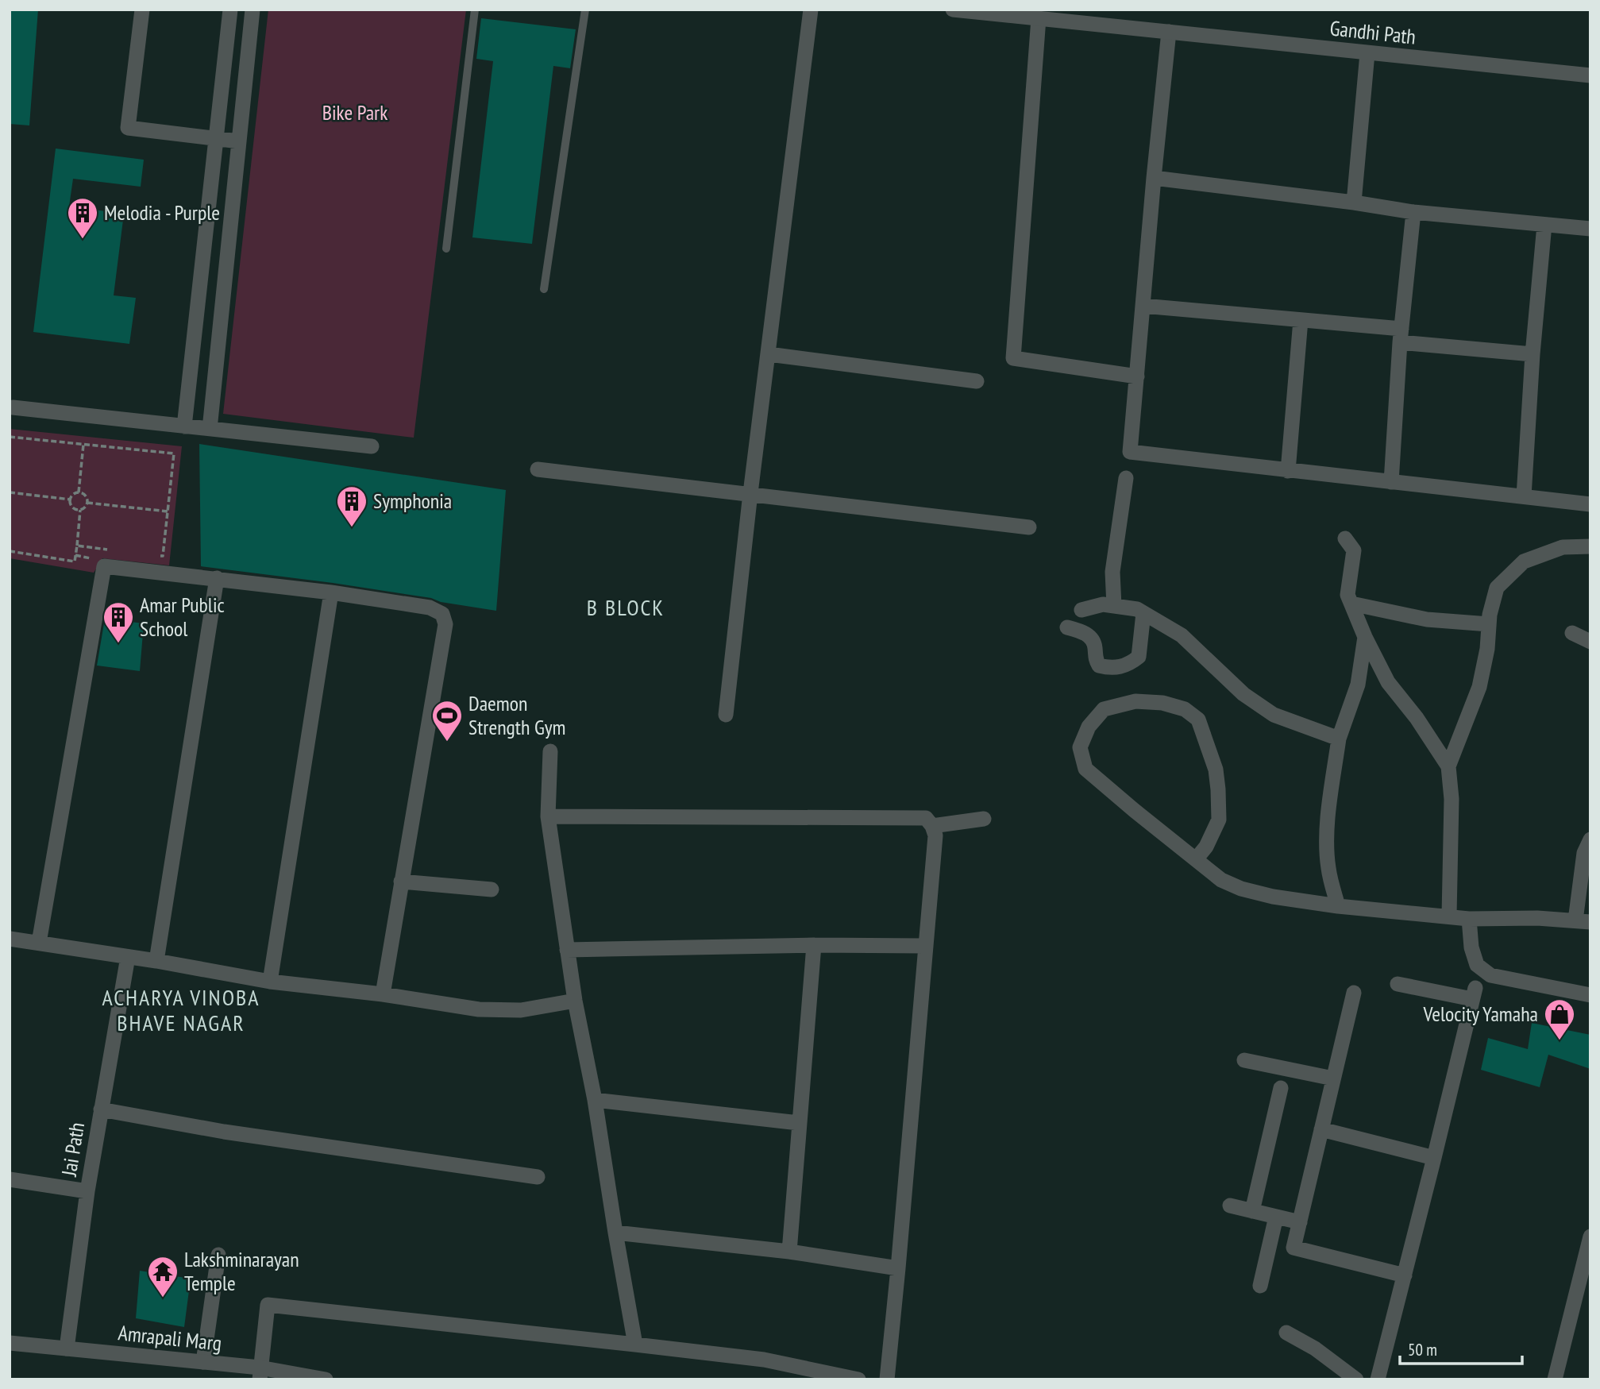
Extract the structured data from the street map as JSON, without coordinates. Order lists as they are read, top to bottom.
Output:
{
  "streets": {
    "street": ["Gandhi Path", "Jai Path", "Amrapali Marg"]
  },
  "crossings": [
    ["Jai Path", "Amrapali Marg"]
  ],
  "districts": ["B BLOCK", "ACHARYA VINOBA BHAVE NAGAR"],
  "parks": ["Bike Park"],
  "places": {
    "building": ["Melodia - Purple", "Symphonia", "Amar Public School"],
    "sports": ["Daemon Strength Gym"],
    "shop": ["Velocity Yamaha"],
    "temple": ["Lakshminarayan Temple"]
  },
  "scale_bar": "50 m"
}
